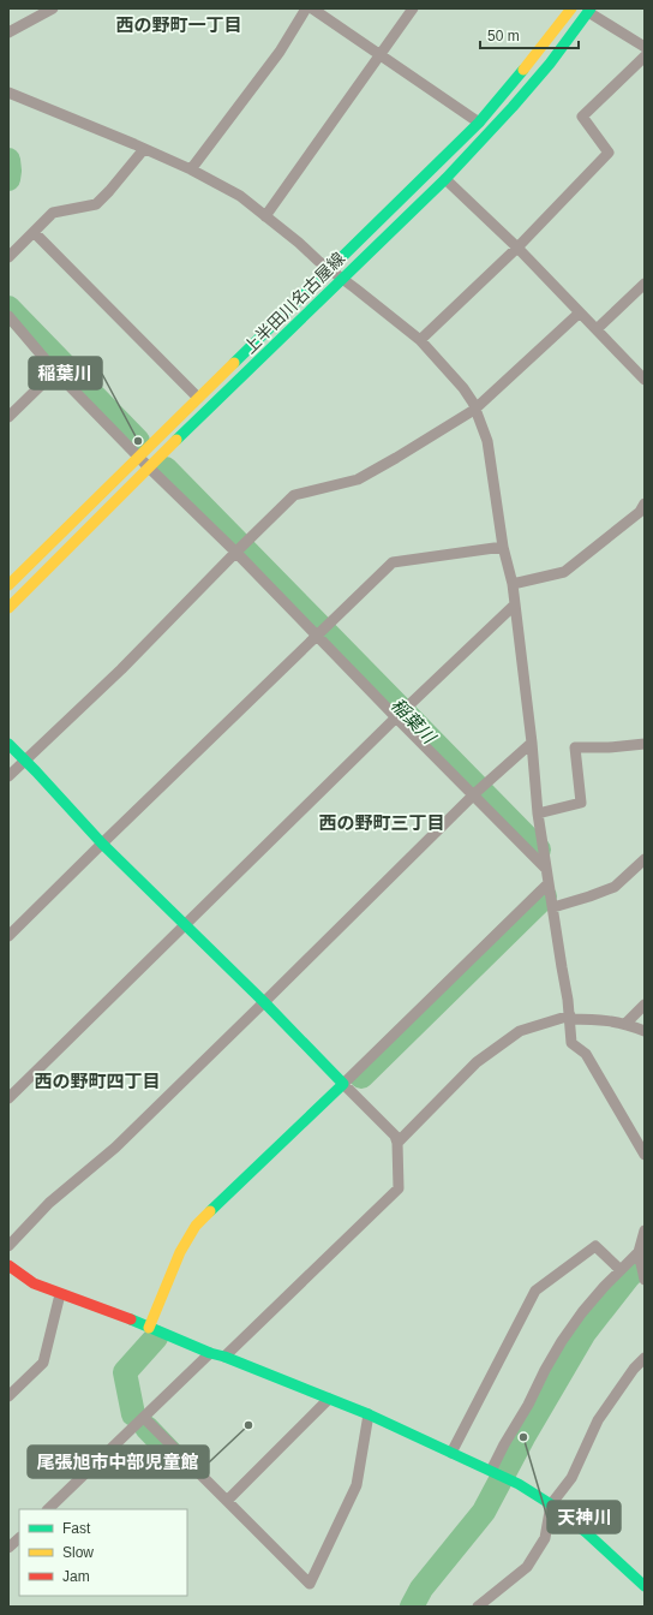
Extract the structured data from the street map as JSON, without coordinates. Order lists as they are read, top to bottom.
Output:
{
  "streets": {
    "main road": ["上半田川名古屋線"]
  },
  "districts": ["西の野町一丁目", "西の野町三丁目", "西の野町四丁目"],
  "water": ["稲葉川"],
  "places": ["稲葉川", "尾張旭市中部児童館", "天神川"],
  "legend": ["Fast", "Slow", "Jam"],
  "scale_bar": "50 m"
}
